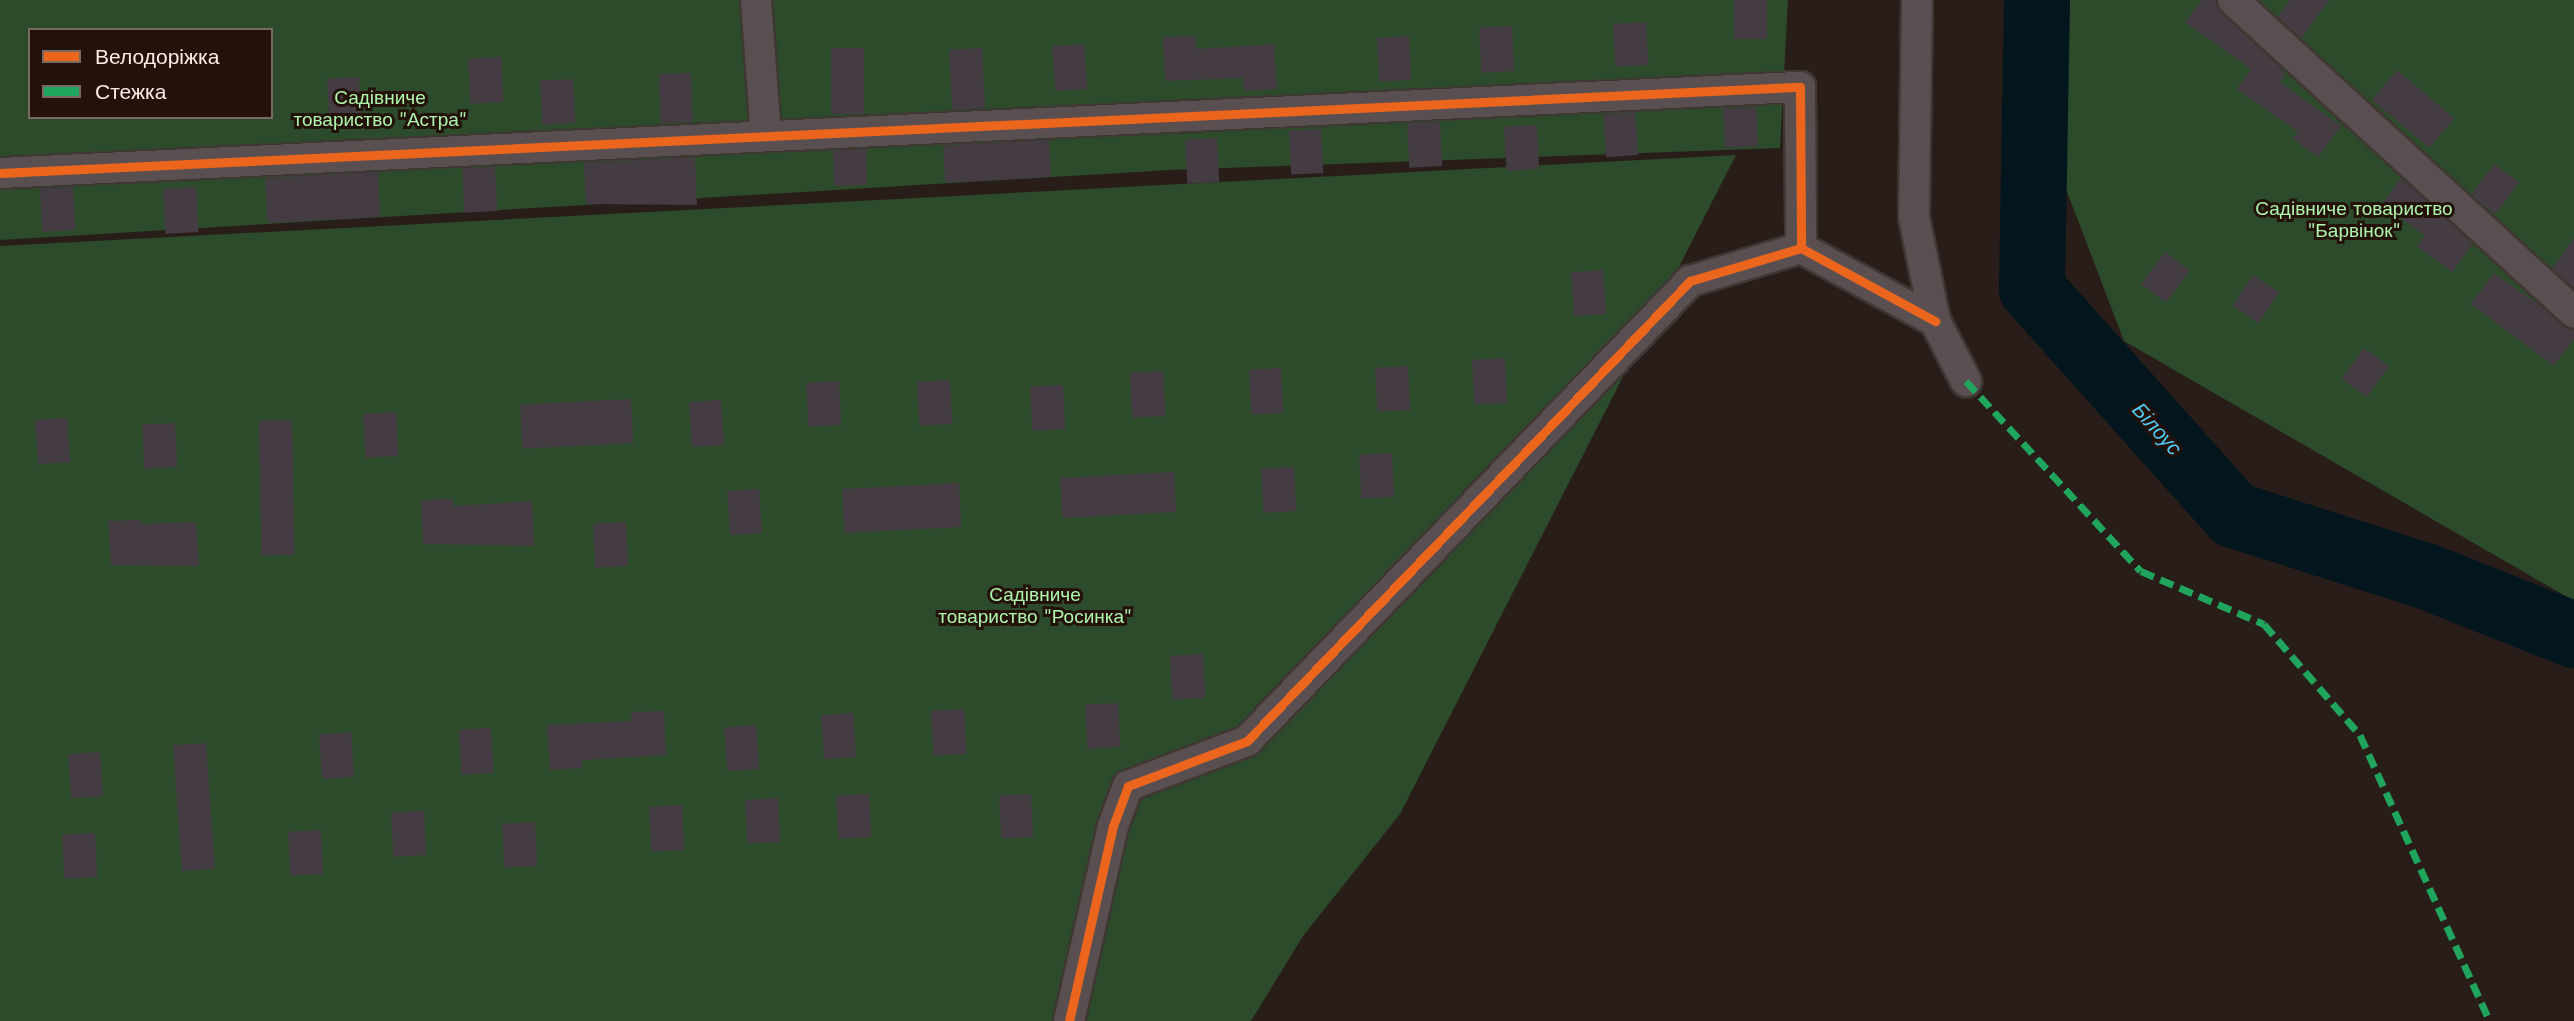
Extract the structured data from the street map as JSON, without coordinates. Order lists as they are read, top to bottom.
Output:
{
  "water": ["Білоус"],
  "parks": ["Садівниче товариство \"Астра\"", "Садівниче товариство \"Барвінок\"", "Садівниче товариство \"Росинка\""],
  "legend": ["Велодоріжка", "Стежка"]
}
